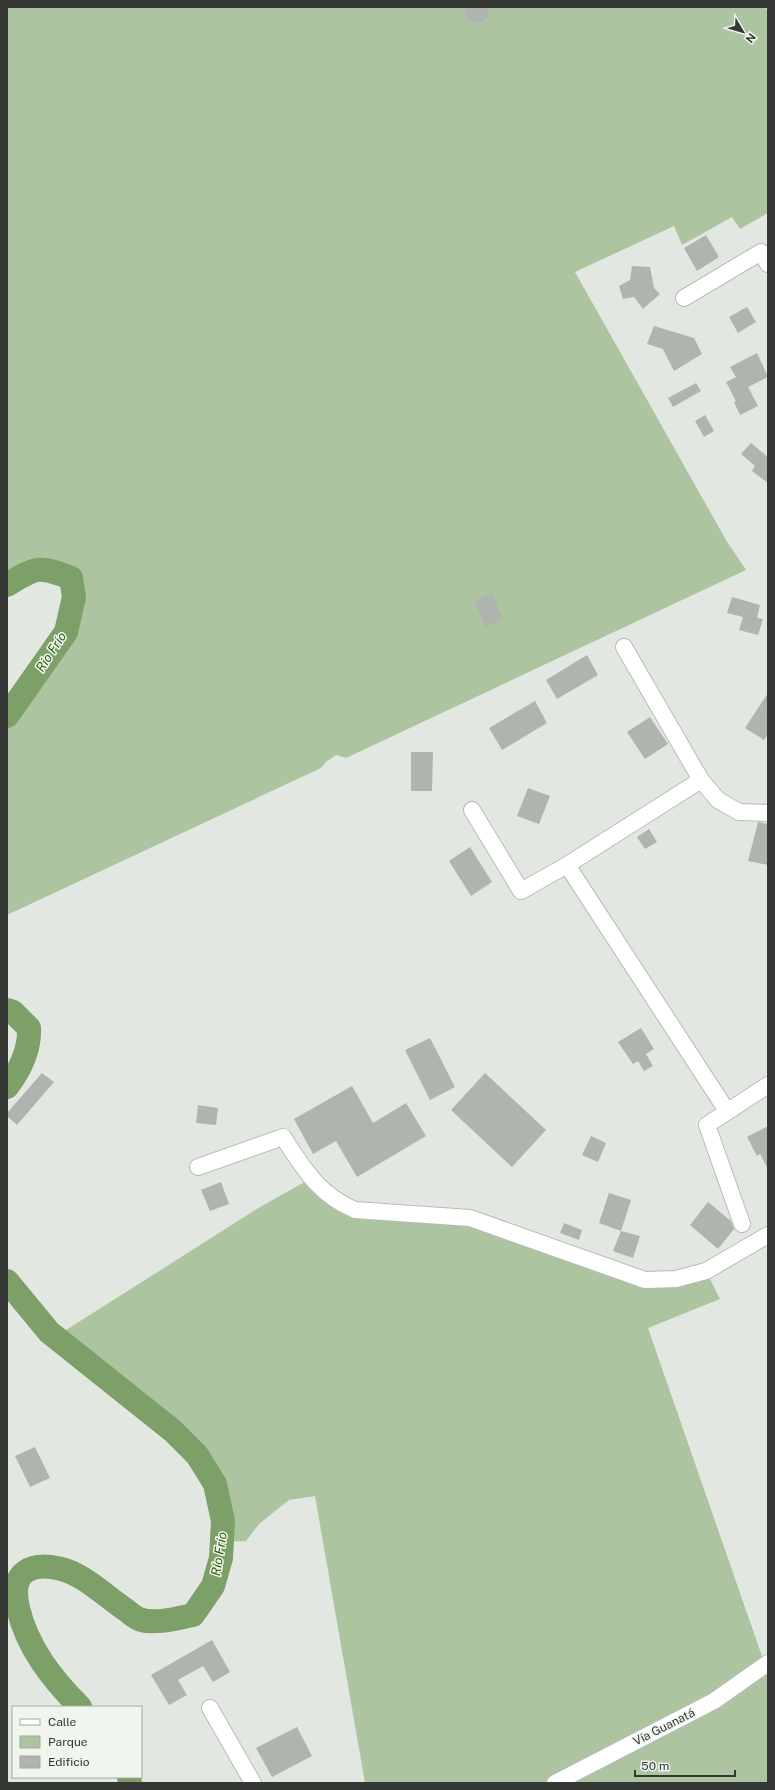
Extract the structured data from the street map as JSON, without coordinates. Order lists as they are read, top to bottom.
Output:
{
  "streets": {
    "street": ["Vía Guanatá"]
  },
  "water": ["Río Frío"],
  "legend": ["Calle", "Parque", "Edificio"],
  "scale_bar": "50 m",
  "north": "bottom right"
}
